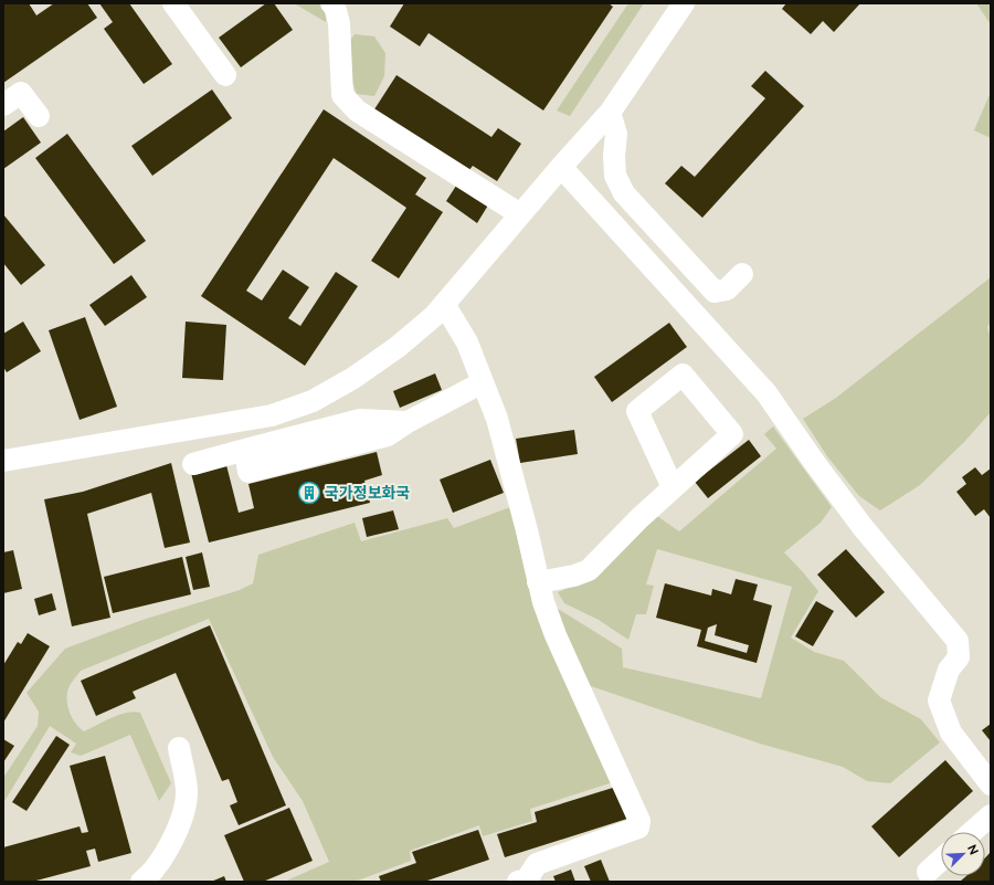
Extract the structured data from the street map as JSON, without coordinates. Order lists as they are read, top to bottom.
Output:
{
  "places": {
    "building": ["국가정보화국"]
  },
  "north": "top right"
}
